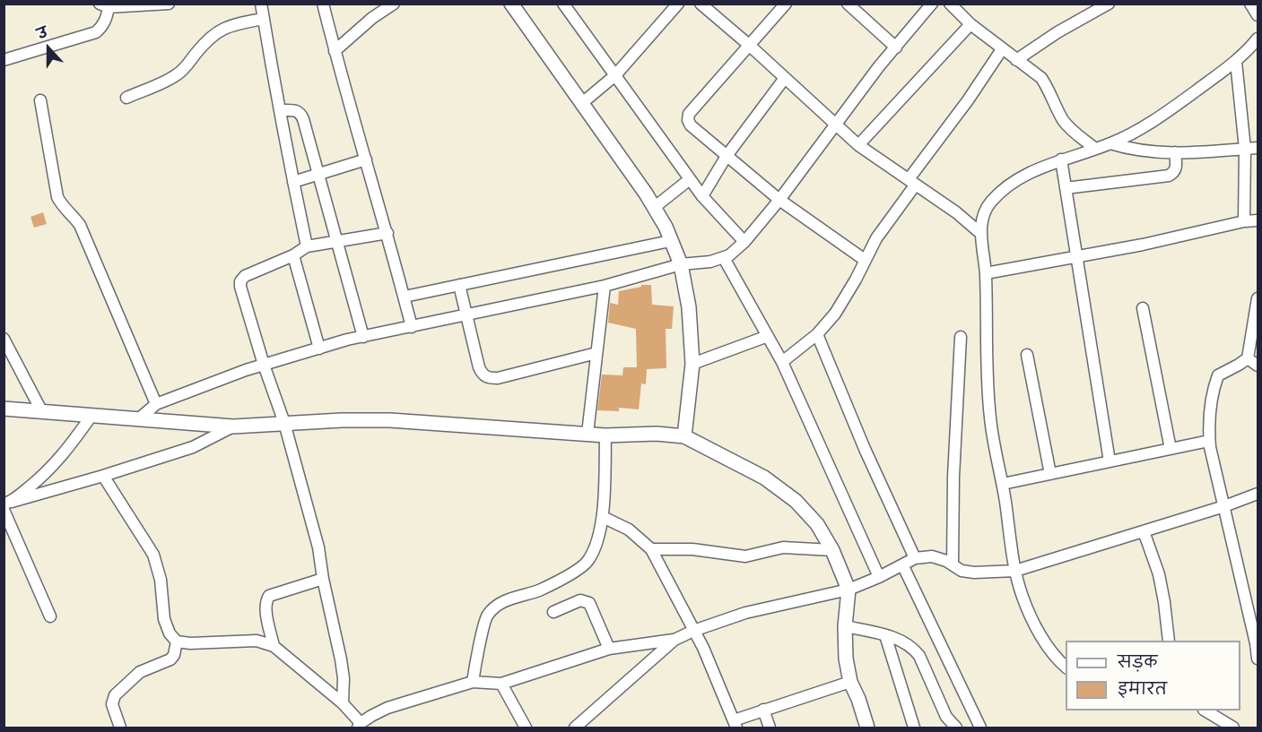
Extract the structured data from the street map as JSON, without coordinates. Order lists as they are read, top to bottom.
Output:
{
  "legend": ["सड़क", "इमारत"],
  "north": "top"
}
